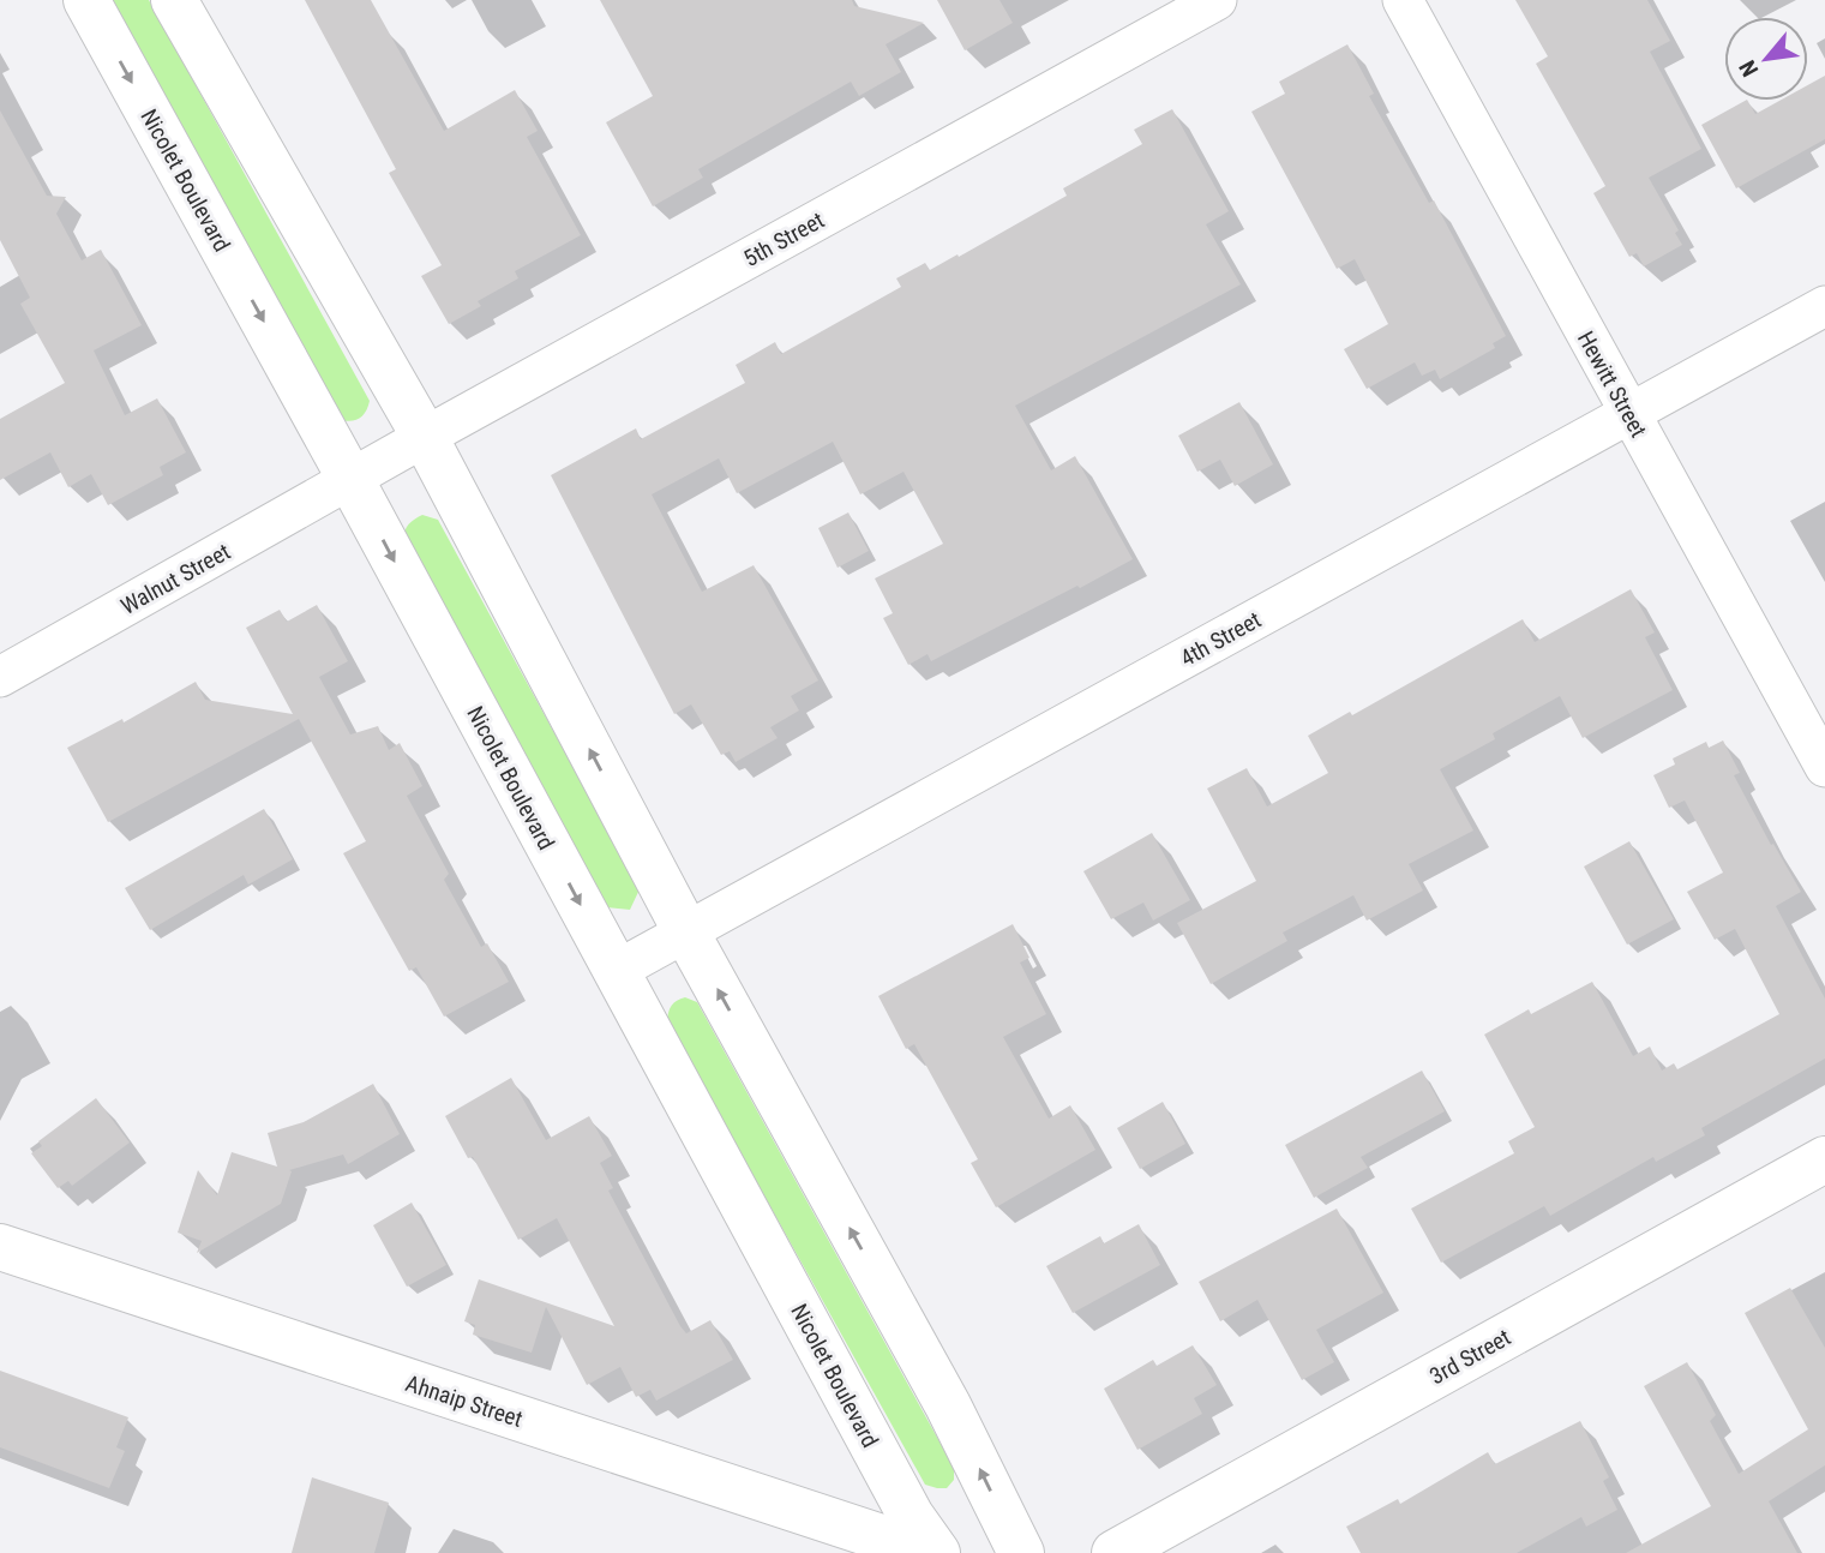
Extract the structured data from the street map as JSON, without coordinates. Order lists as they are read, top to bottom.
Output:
{
  "streets": {
    "street": [
      "Nicolet Boulevard",
      "5th Street",
      "Hewitt Street",
      "Walnut Street",
      "4th Street",
      "3rd Street",
      "Ahnaip Street"
    ]
  },
  "crossings": [
    ["Nicolet Boulevard", "5th Street"],
    ["Nicolet Boulevard", "Walnut Street"],
    ["Nicolet Boulevard", "4th Street"],
    ["5th Street", "Walnut Street"],
    ["Hewitt Street", "4th Street"]
  ],
  "north": "bottom left"
}
